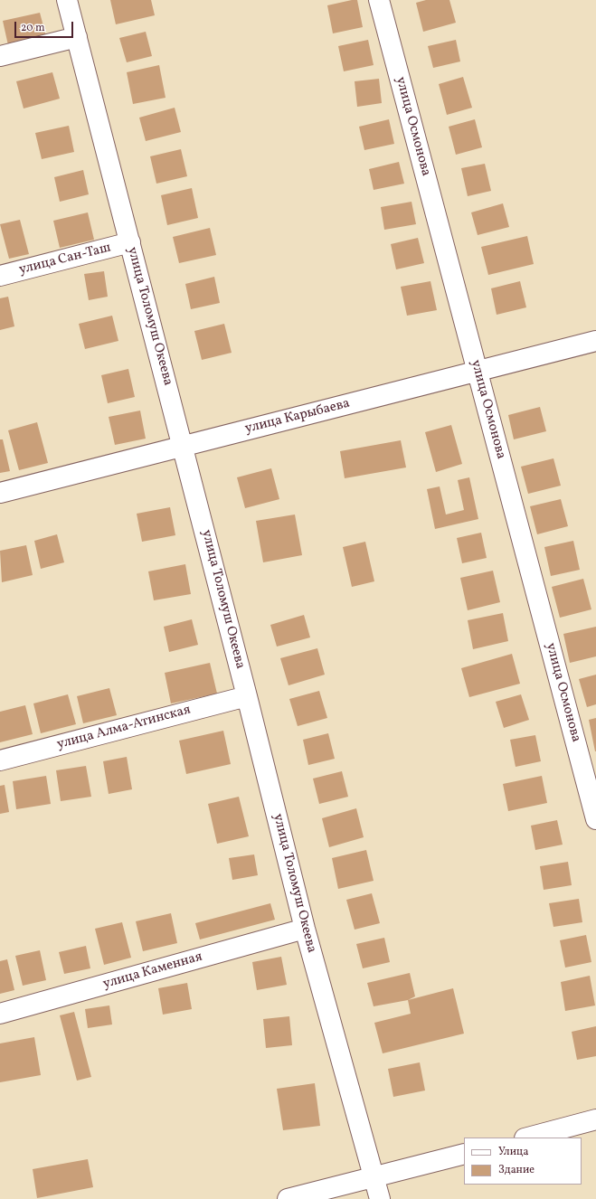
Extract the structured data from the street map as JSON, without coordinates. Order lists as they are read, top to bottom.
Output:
{
  "streets": {
    "street": [
      "улица Осмонова",
      "улица Сан-Таш",
      "улица Толомуш Океева",
      "улица Карыбаева",
      "улица Алма-Атинская",
      "улица Каменная"
    ]
  },
  "crossings": [
    ["улица Осмонова", "улица Карыбаева"],
    ["улица Сан-Таш", "улица Толомуш Океева"],
    ["улица Толомуш Океева", "улица Карыбаева"],
    ["улица Толомуш Океева", "улица Алма-Атинская"],
    ["улица Толомуш Океева", "улица Каменная"]
  ],
  "legend": ["Улица", "Здание"],
  "scale_bar": "20 m"
}
